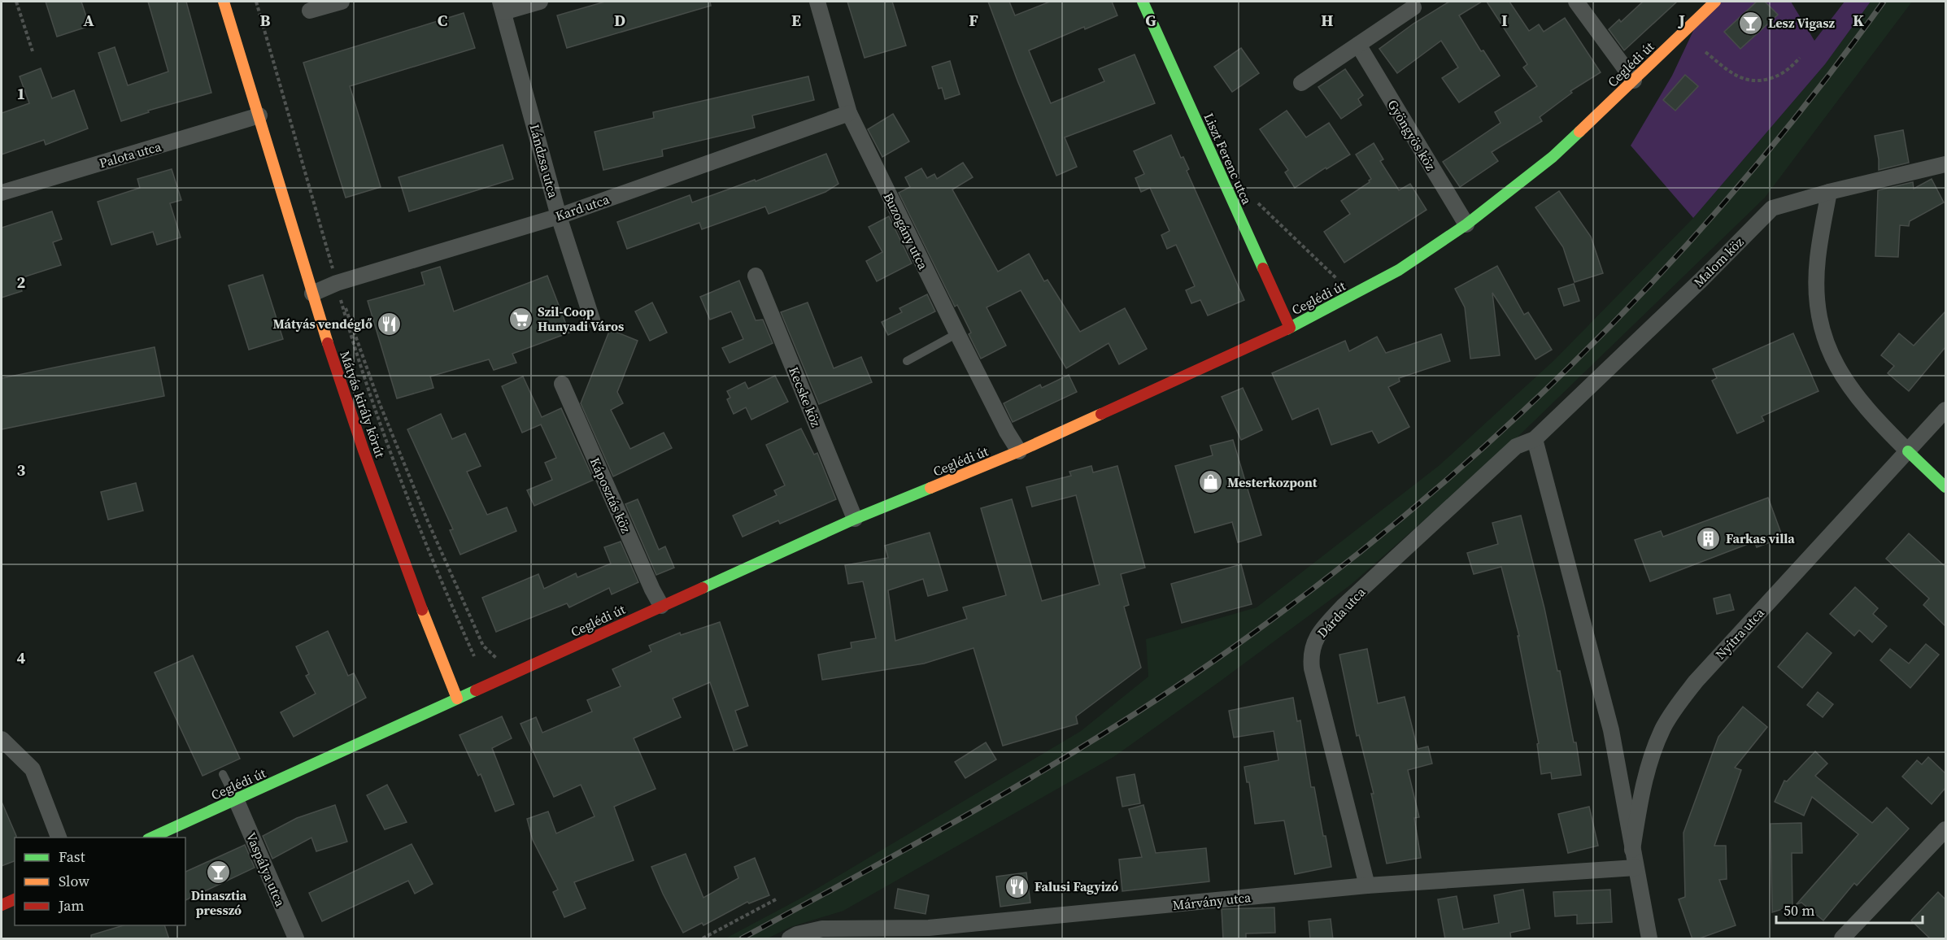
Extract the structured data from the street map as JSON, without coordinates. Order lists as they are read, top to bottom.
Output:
{
  "streets": {
    "main road": ["Ceglédi út", "Liszt Ferenc utca", "Mátyás király körút"],
    "street": [
      "Gyöngyös köz",
      "Palota utca",
      "Lándzsa utca",
      "Kard utca",
      "Buzogány utca",
      "Malom köz",
      "Kecske köz",
      "Káposztás köz",
      "Dárda utca",
      "Nyitra utca",
      "Vaspálya utca",
      "Márvány utca"
    ]
  },
  "crossings": [
    ["Ceglédi út", "Gyöngyös köz"],
    ["Ceglédi út", "Liszt Ferenc utca"],
    ["Ceglédi út", "Buzogány utca"],
    ["Ceglédi út", "Kecske köz"],
    ["Ceglédi út", "Mátyás király körút"],
    ["Ceglédi út", "Káposztás köz"],
    ["Ceglédi út", "Vaspálya utca"],
    ["Palota utca", "Mátyás király körút"],
    ["Lándzsa utca", "Kard utca"],
    ["Kard utca", "Buzogány utca"],
    ["Kard utca", "Mátyás király körút"],
    ["Malom köz", "Dárda utca"],
    ["Malom köz", "Nyitra utca"],
    ["Dárda utca", "Nyitra utca"],
    ["Dárda utca", "Márvány utca"],
    ["Nyitra utca", "Márvány utca"]
  ],
  "places": {
    "bar": ["Lesz Vigasz", "Dinasztia presszó"],
    "supermarket": ["Szil-Coop Hunyadi Város"],
    "restaurant": ["Mátyás vendéglő", "Falusi Fagyizó"],
    "shop": ["Mesterkozpont"],
    "building": ["Farkas villa"]
  },
  "legend": ["Fast", "Slow", "Jam"],
  "scale_bar": "50 m",
  "grid": {
    "columns": [
      "A",
      "B",
      "C",
      "D",
      "E",
      "F",
      "G",
      "H",
      "I",
      "J",
      "K"
    ],
    "rows": [
      "1",
      "2",
      "3",
      "4"
    ]
  }
}
